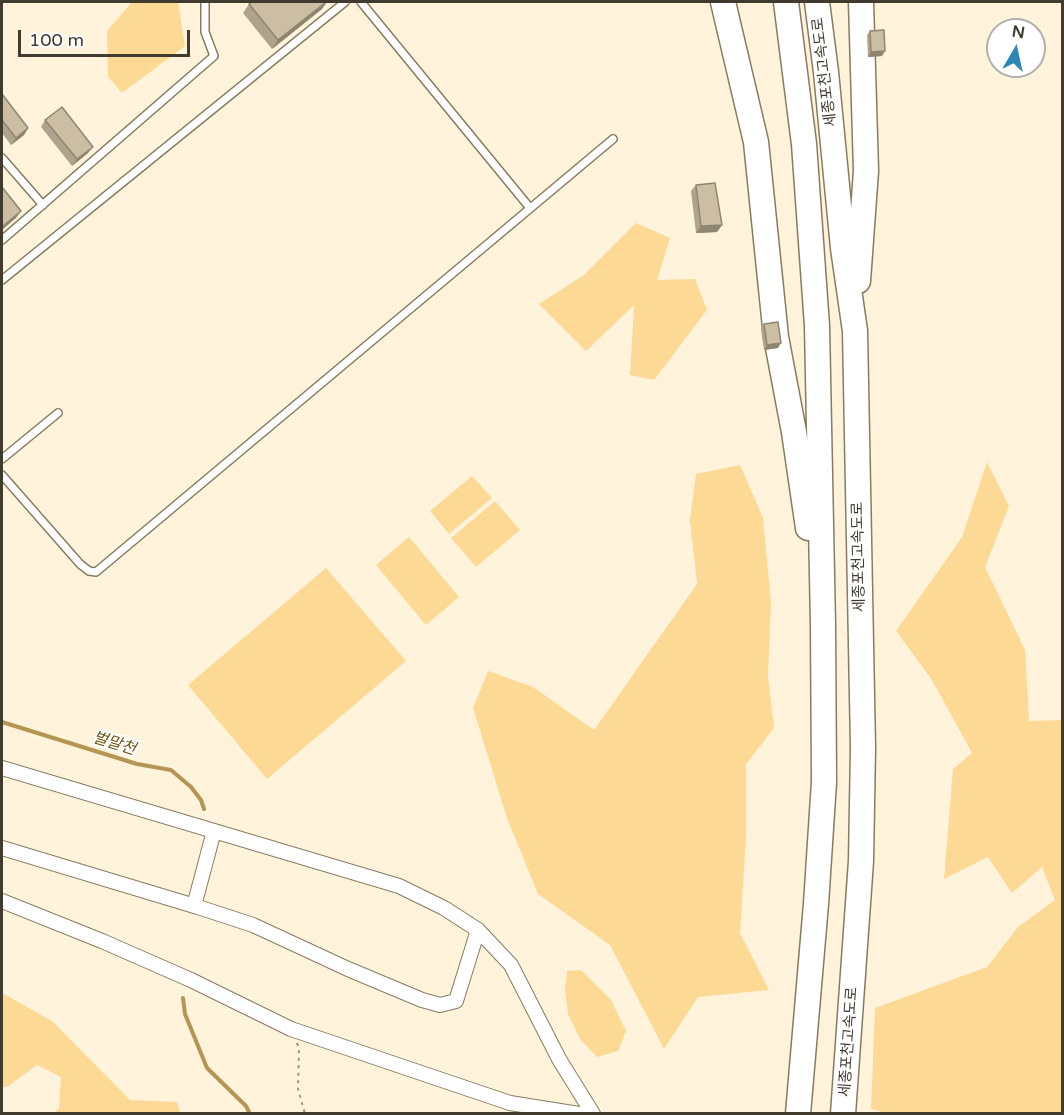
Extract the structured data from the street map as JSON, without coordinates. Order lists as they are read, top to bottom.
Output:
{
  "streets": {
    "highway": ["세종포천고속도로"]
  },
  "water": ["벌말천"],
  "scale_bar": "100 m",
  "north": "top"
}
